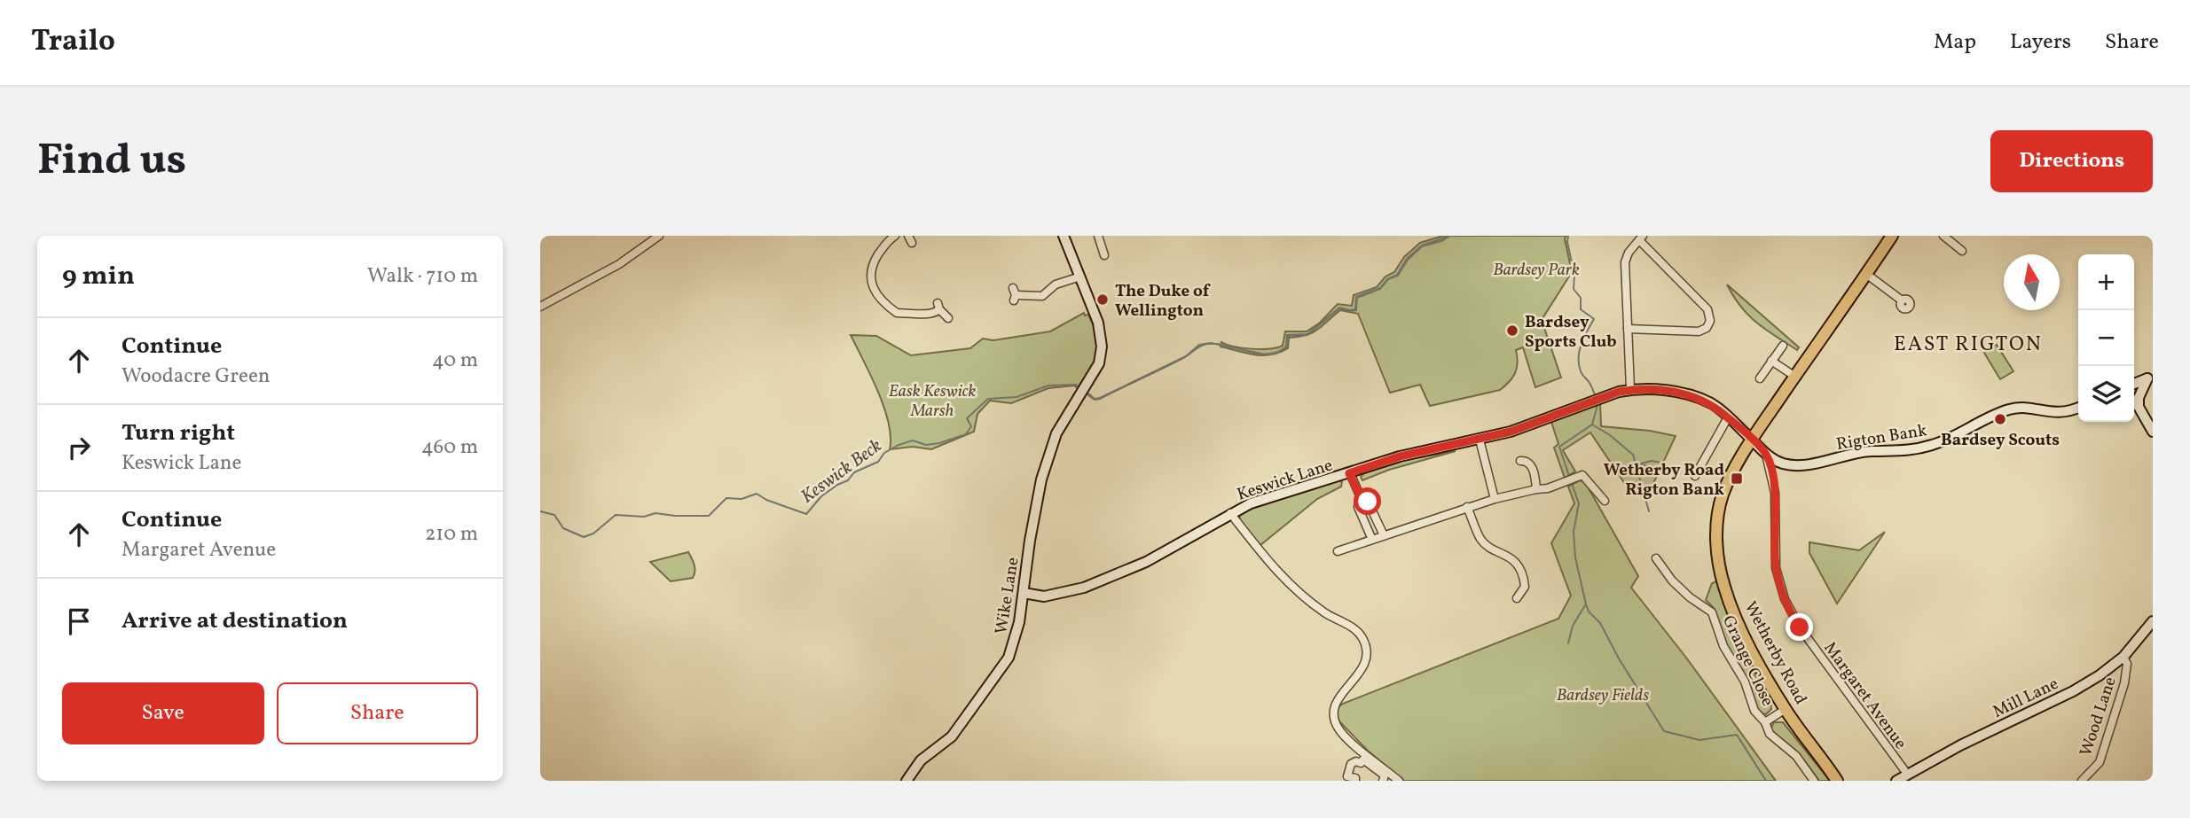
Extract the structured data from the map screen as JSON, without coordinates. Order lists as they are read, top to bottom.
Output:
{
  "streets": {
    "main road": ["Wetherby Road"],
    "street": [
      "Rigton Bank",
      "Keswick Lane",
      "Wike Lane",
      "Grange Close",
      "Margaret Avenue",
      "Mill Lane",
      "Wood Lane"
    ]
  },
  "crossings": [
    ["Rigton Bank", "Keswick Lane"],
    ["Rigton Bank", "Wetherby Road"],
    ["Rigton Bank", "Margaret Avenue"],
    ["Keswick Lane", "Wike Lane"],
    ["Keswick Lane", "Wetherby Road"],
    ["Wetherby Road", "Grange Close"],
    ["Margaret Avenue", "Mill Lane"],
    ["Mill Lane", "Wood Lane"]
  ],
  "districts": ["EAST RIGTON"],
  "water": ["Keswick Beck"],
  "parks": ["Bardsey Park", "Eask Keswick Marsh", "Bardsey Fields"],
  "places": {
    "other": ["The Duke of Wellington", "Bardsey Sports Club", "Bardsey Scouts"],
    "transit": ["Wetherby Road Rigton Bank"]
  },
  "north": "top",
  "page": {
    "header": "Trailo",
    "nav": ["Map", "Layers", "Share"],
    "buttons": [
      "Directions",
      ["Save", "Share"]
    ],
    "title": "Find us",
    "heading": ["9 min", "Walk · 710 m"],
    "map_buttons": ["+", "−"],
    "list": [
      ["Continue", "Woodacre Green", "40 m"],
      ["Turn right", "Keswick Lane", "460 m"],
      ["Continue", "Margaret Avenue", "210 m"],
      "Arrive at destination"
    ]
  }
}
